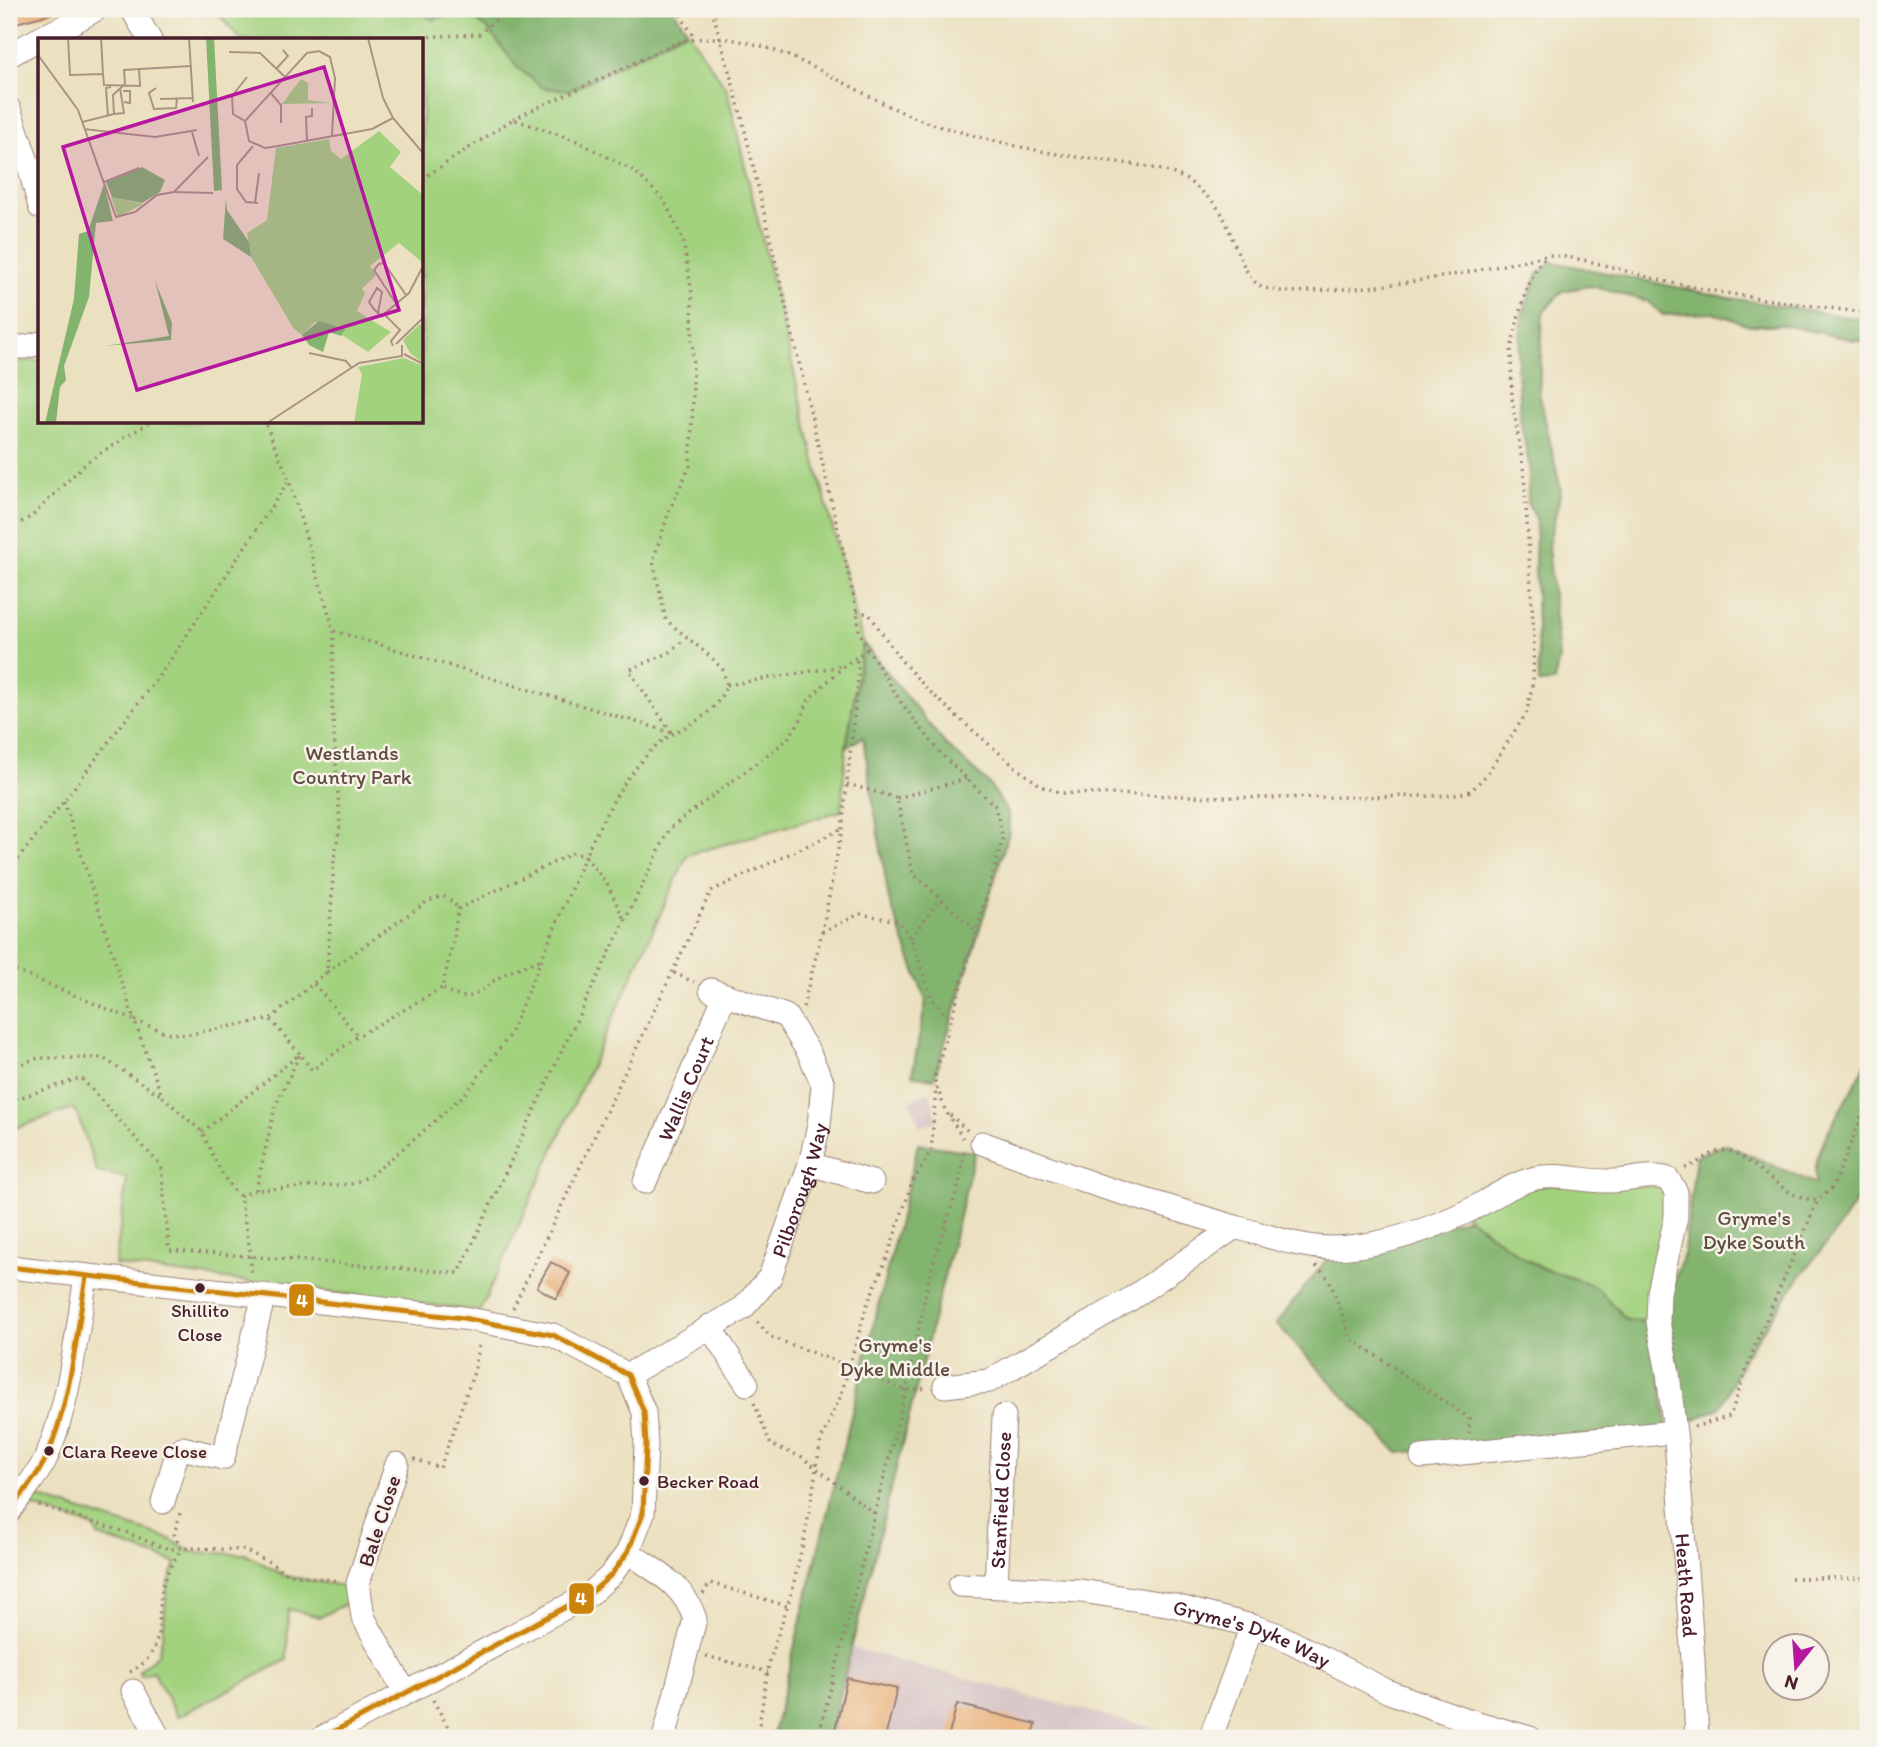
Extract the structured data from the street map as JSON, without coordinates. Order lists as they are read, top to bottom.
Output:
{
  "streets": {
    "street": [
      "Wallis Court",
      "Pilborough Way",
      "Stanfield Close",
      "Bale Close",
      "Heath Road",
      "Gryme's Dyke Way"
    ]
  },
  "crossings": [
    ["Wallis Court", "Pilborough Way"],
    ["Stanfield Close", "Gryme's Dyke Way"]
  ],
  "parks": ["Westlands Country Park", "Gryme's Dyke South", "Gryme's Dyke Middle"],
  "places": ["Shillito Close", "Clara Reeve Close", "Becker Road"],
  "lines": ["transit line 4"],
  "north": "bottom"
}
